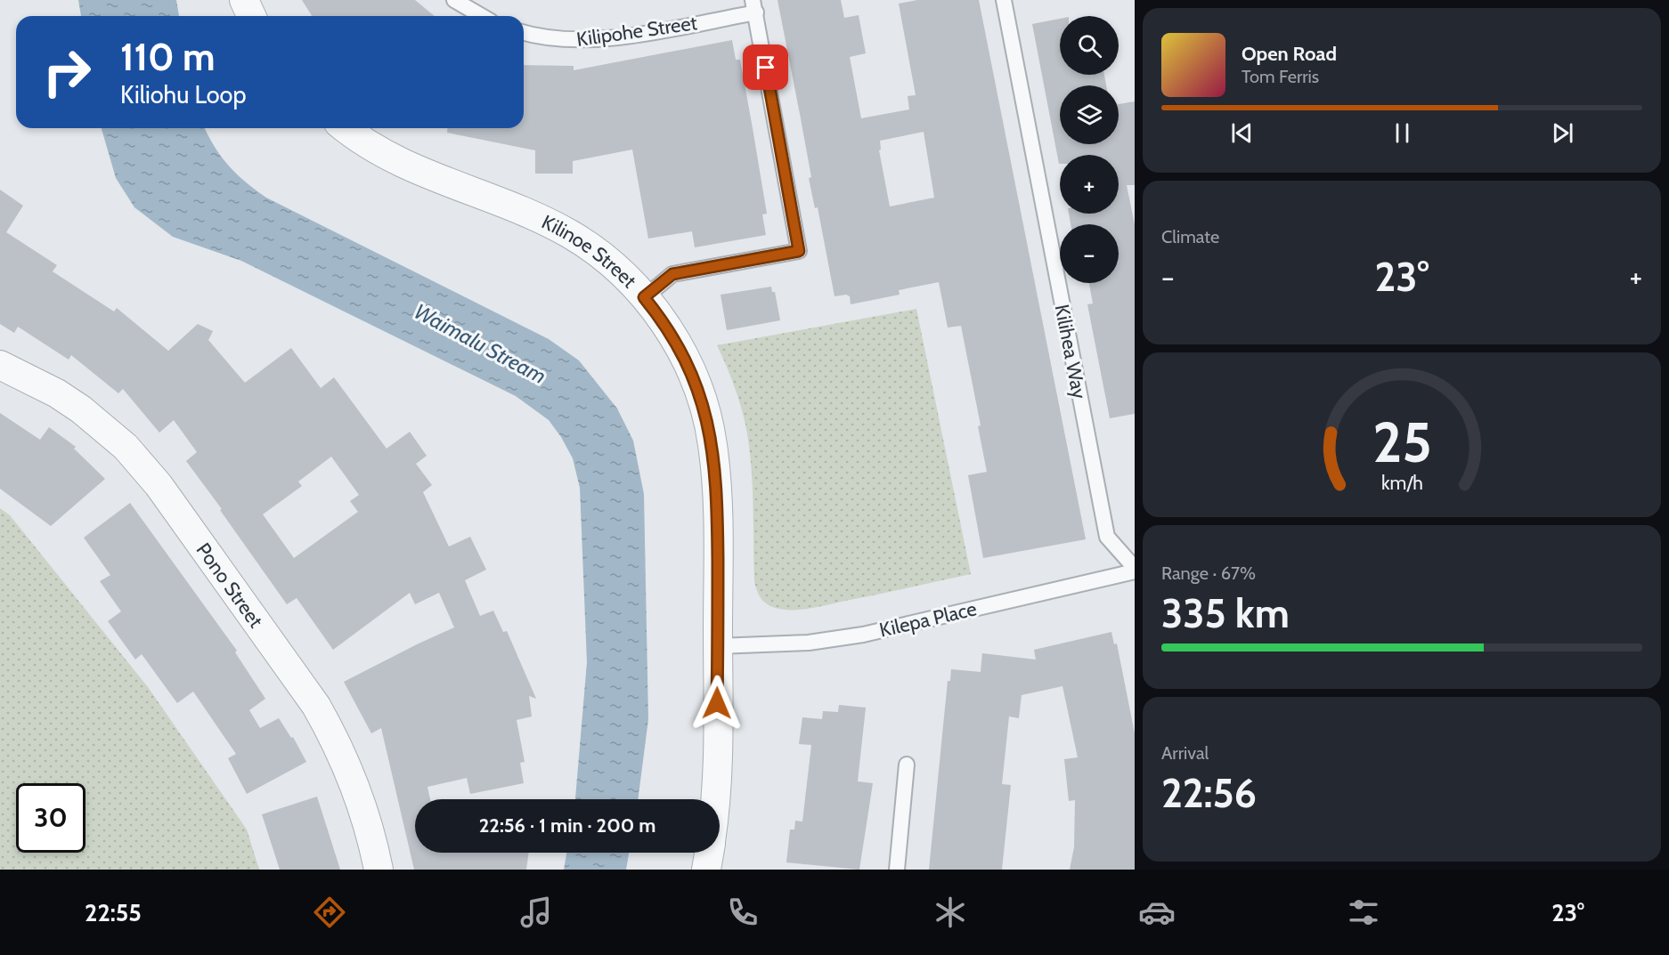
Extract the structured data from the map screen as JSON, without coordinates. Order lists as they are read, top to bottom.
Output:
{
  "streets": {
    "street": ["Kilinoe Street", "Pono Street"],
    "lane": ["Kilipohe Street", "Kilihea Way", "Kilepa Place"]
  },
  "crossings": [
    ["Kilinoe Street", "Kilepa Place"],
    ["Kilihea Way", "Kilepa Place"]
  ],
  "water": ["Waimalu Stream"],
  "page": {
    "map_buttons": ["+", "−"],
    "turn": ["110 m", "Kiliohu Loop"],
    "song": ["Open Road", "Tom Ferris"],
    "tile": [
      "Climate",
      ["Range · 67%", "335 km"],
      ["Arrival", "22:56"]
    ],
    "heat": ["−", "23°", "+"],
    "limit": "30",
    "trip": "22:56 · 1 min · 200 m",
    "tabs": ["22:55", "23°"],
    "gauge": ["25", "km/h"]
  }
}
